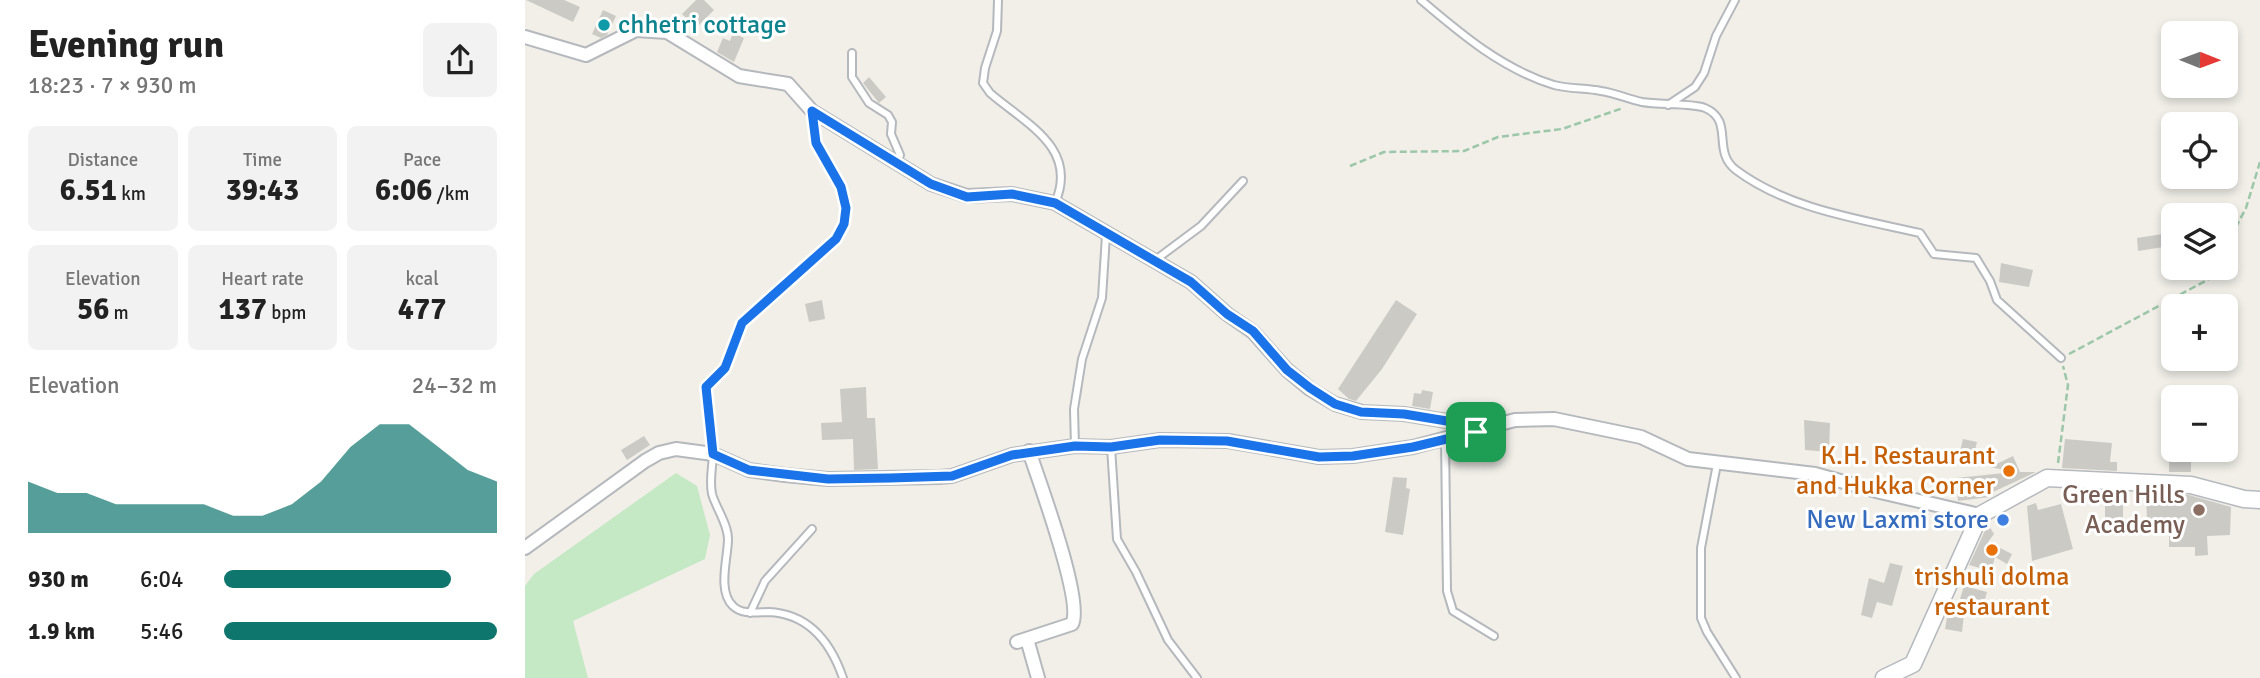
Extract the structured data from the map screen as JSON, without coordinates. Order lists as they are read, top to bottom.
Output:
{
  "places": [
    "chhetri cottage",
    "K.H. Restaurant and Hukka Corner",
    "Green Hills Academy",
    "New Laxmi store",
    "trishuli dolma restaurant"
  ],
  "north": "right",
  "page": {
    "heading": ["Evening run", "18:23 · 7 × 930 m"],
    "map_buttons": ["+", "−"],
    "stats": [
      ["Distance", "6.51 km"],
      ["Time", "39:43"],
      ["Pace", "6:06 /km"],
      ["Elevation", "56 m"],
      ["Heart rate", "137 bpm"],
      ["kcal", "477"]
    ],
    "chart": ["Elevation", "24–32 m"],
    "list": [
      {
        "name": "930 m",
        "note": "6:04"
      },
      {
        "name": "1.9 km",
        "note": "5:46"
      }
    ]
  }
}
